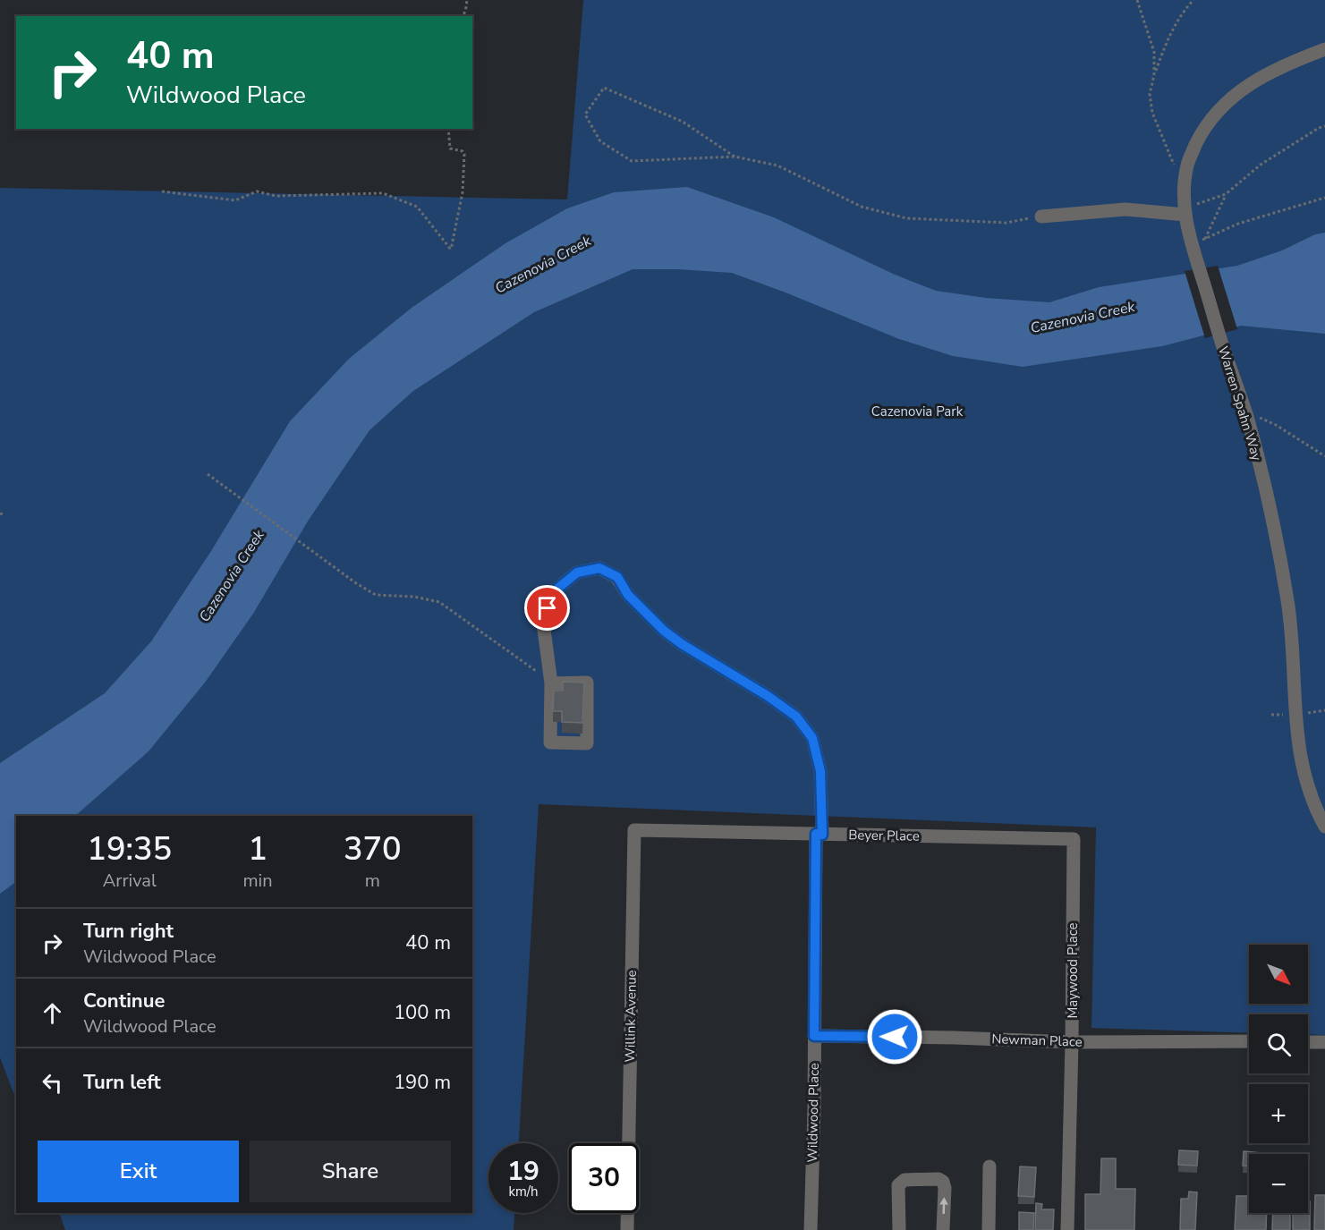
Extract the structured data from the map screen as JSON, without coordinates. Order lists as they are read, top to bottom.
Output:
{
  "streets": {
    "street": [
      "Warren Spahn Way",
      "Beyer Place",
      "Maywood Place",
      "Willink Avenue",
      "Newman Place",
      "Wildwood Place"
    ]
  },
  "crossings": [
    ["Beyer Place", "Maywood Place"],
    ["Beyer Place", "Willink Avenue"],
    ["Beyer Place", "Wildwood Place"],
    ["Maywood Place", "Newman Place"],
    ["Newman Place", "Wildwood Place"]
  ],
  "water": ["Cazenovia Creek"],
  "parks": ["Cazenovia Park"],
  "north": "bottom right",
  "page": {
    "turn": ["40 m", "Wildwood Place"],
    "eta": [
      "19:35",
      "Arrival",
      "1",
      "min",
      "370",
      "m"
    ],
    "list": [
      {
        "name": "Turn right",
        "note": "Wildwood Place",
        "value": "40 m"
      },
      {
        "name": "Continue",
        "note": "Wildwood Place",
        "value": "100 m"
      },
      {
        "name": "Turn left",
        "value": "190 m"
      }
    ],
    "map_buttons": ["+", "−"],
    "buttons": ["Exit", "Share"],
    "speed": "19 km/h",
    "limit": "30"
  }
}
